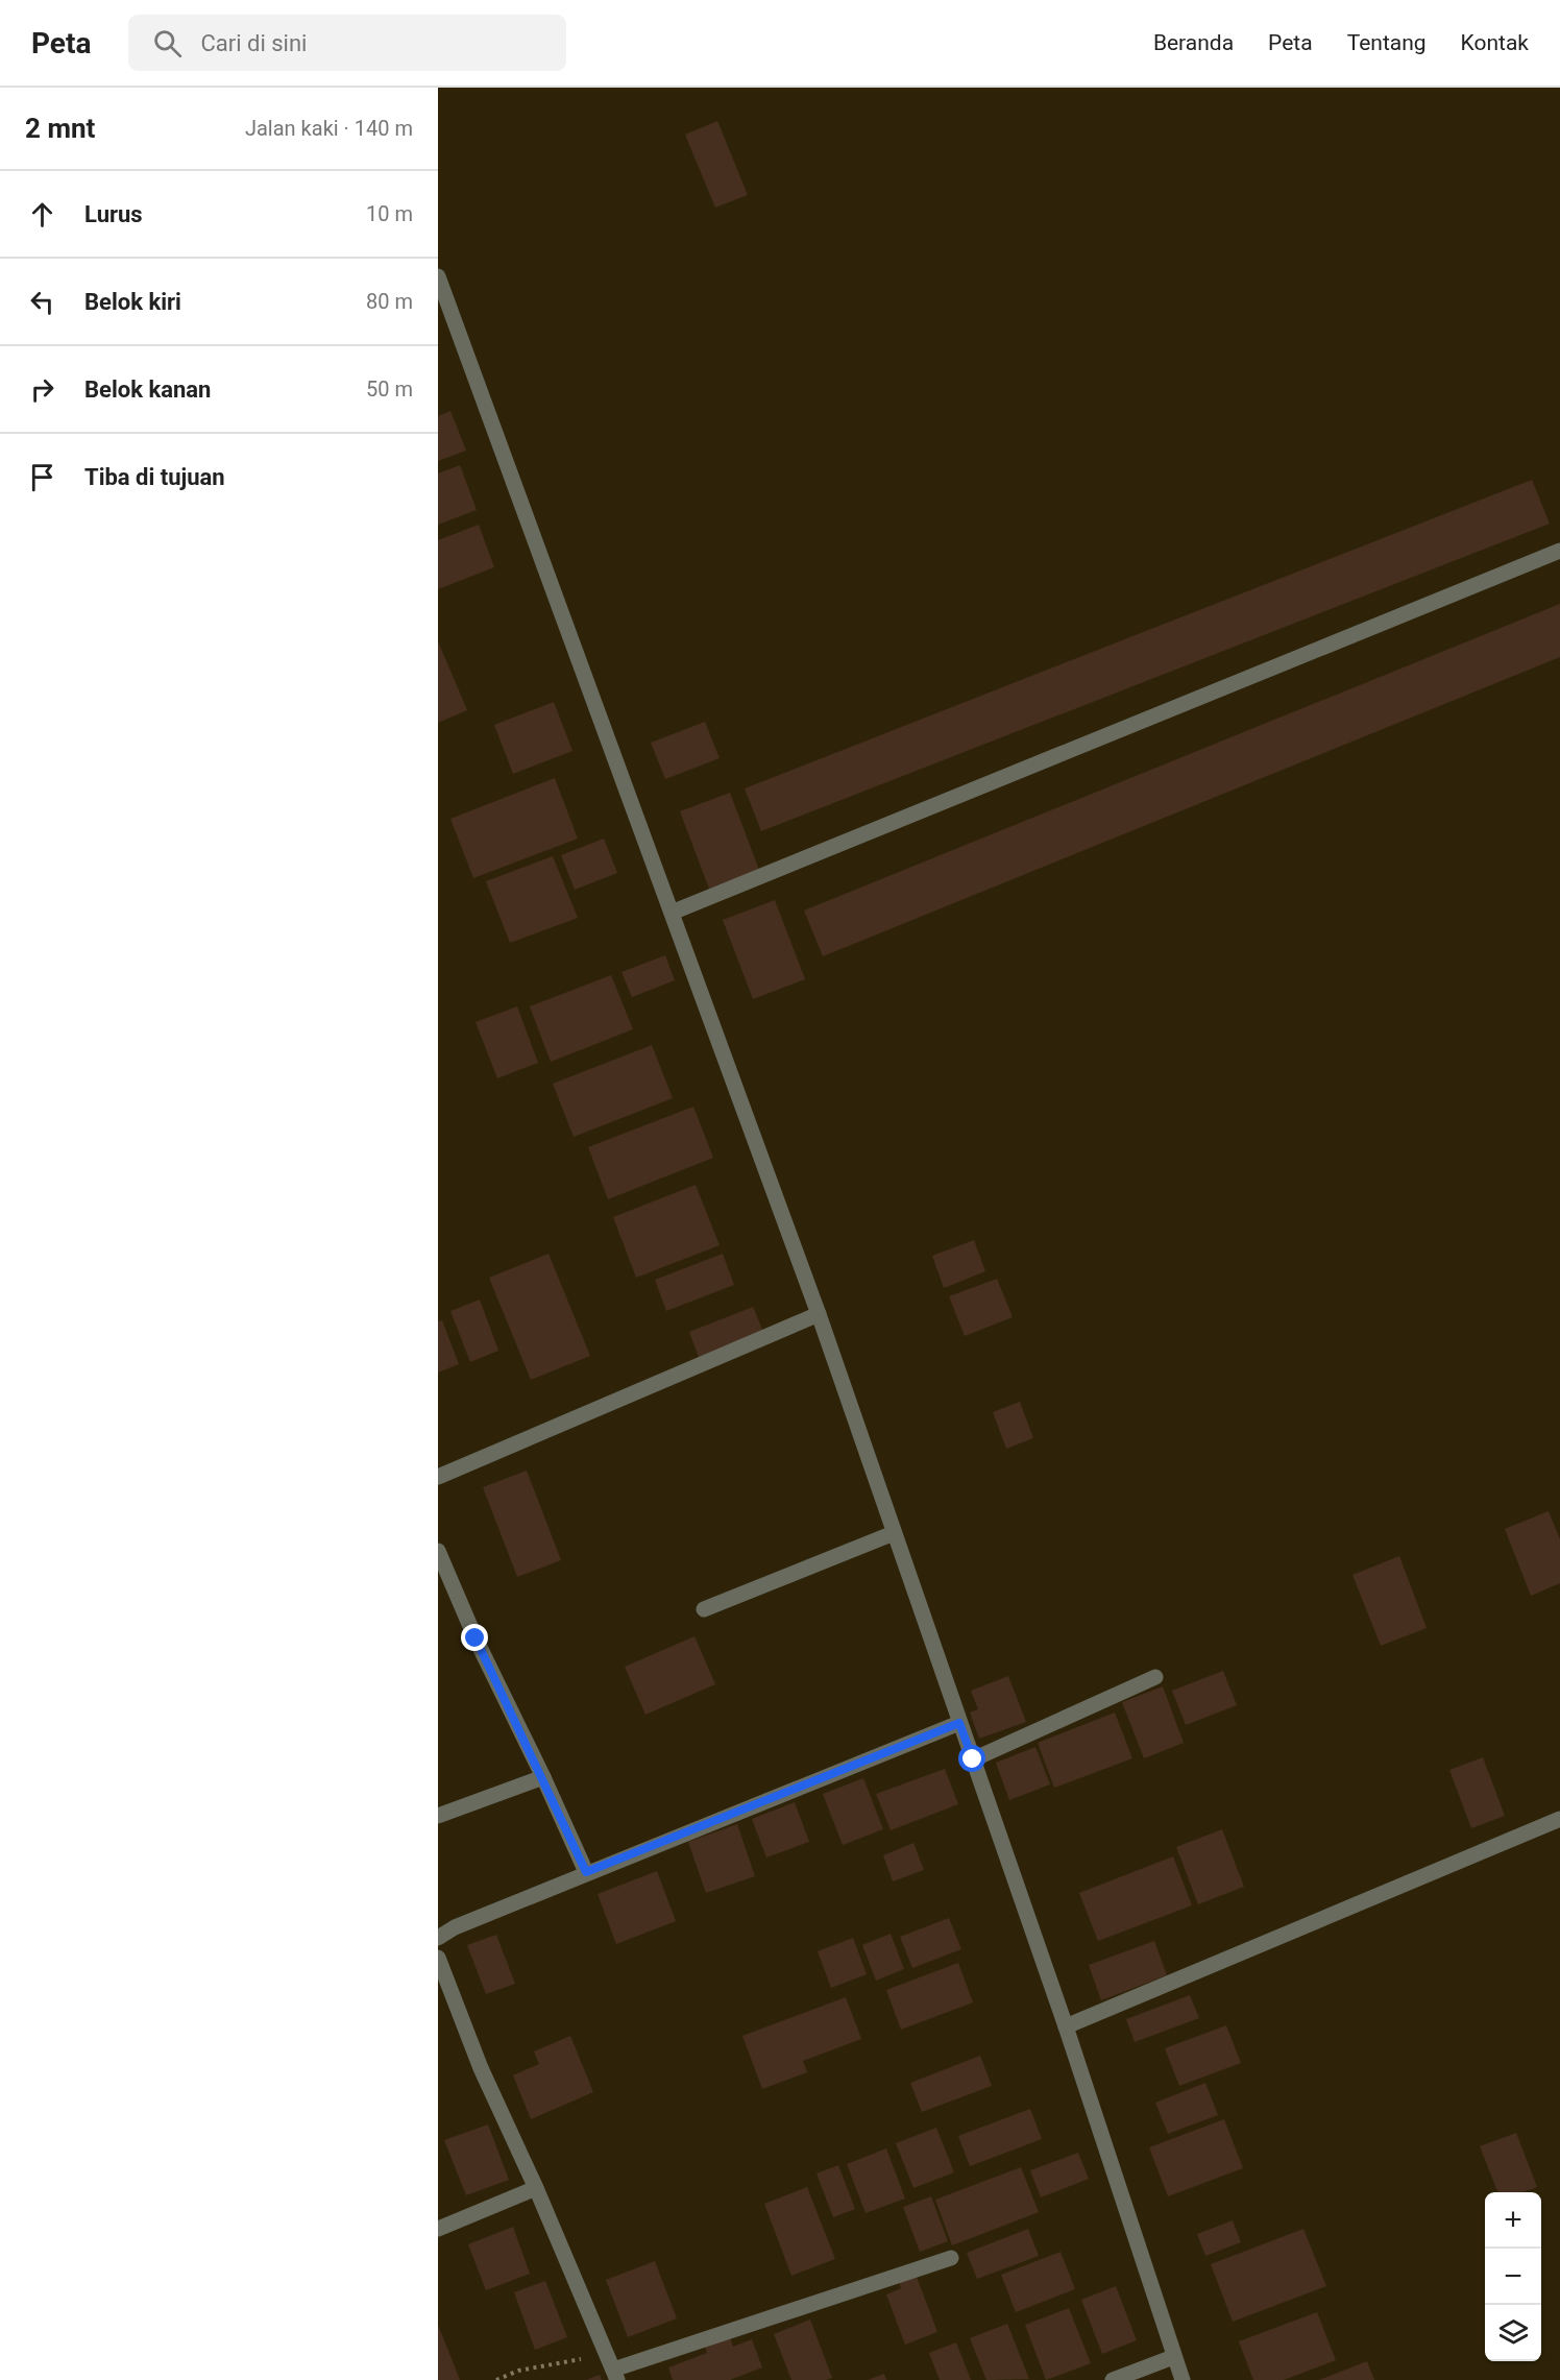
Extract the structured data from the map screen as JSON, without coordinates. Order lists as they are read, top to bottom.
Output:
{
  "page": {
    "header": "Peta",
    "search": "Cari di sini",
    "nav": [
      "Beranda",
      "Peta",
      "Tentang",
      "Kontak"
    ],
    "heading": ["2 mnt", "Jalan kaki · 140 m"],
    "list": [
      ["Lurus", "10 m"],
      ["Belok kiri", "80 m"],
      ["Belok kanan", "50 m"],
      "Tiba di tujuan"
    ],
    "map_buttons": ["+", "−"]
  }
}
